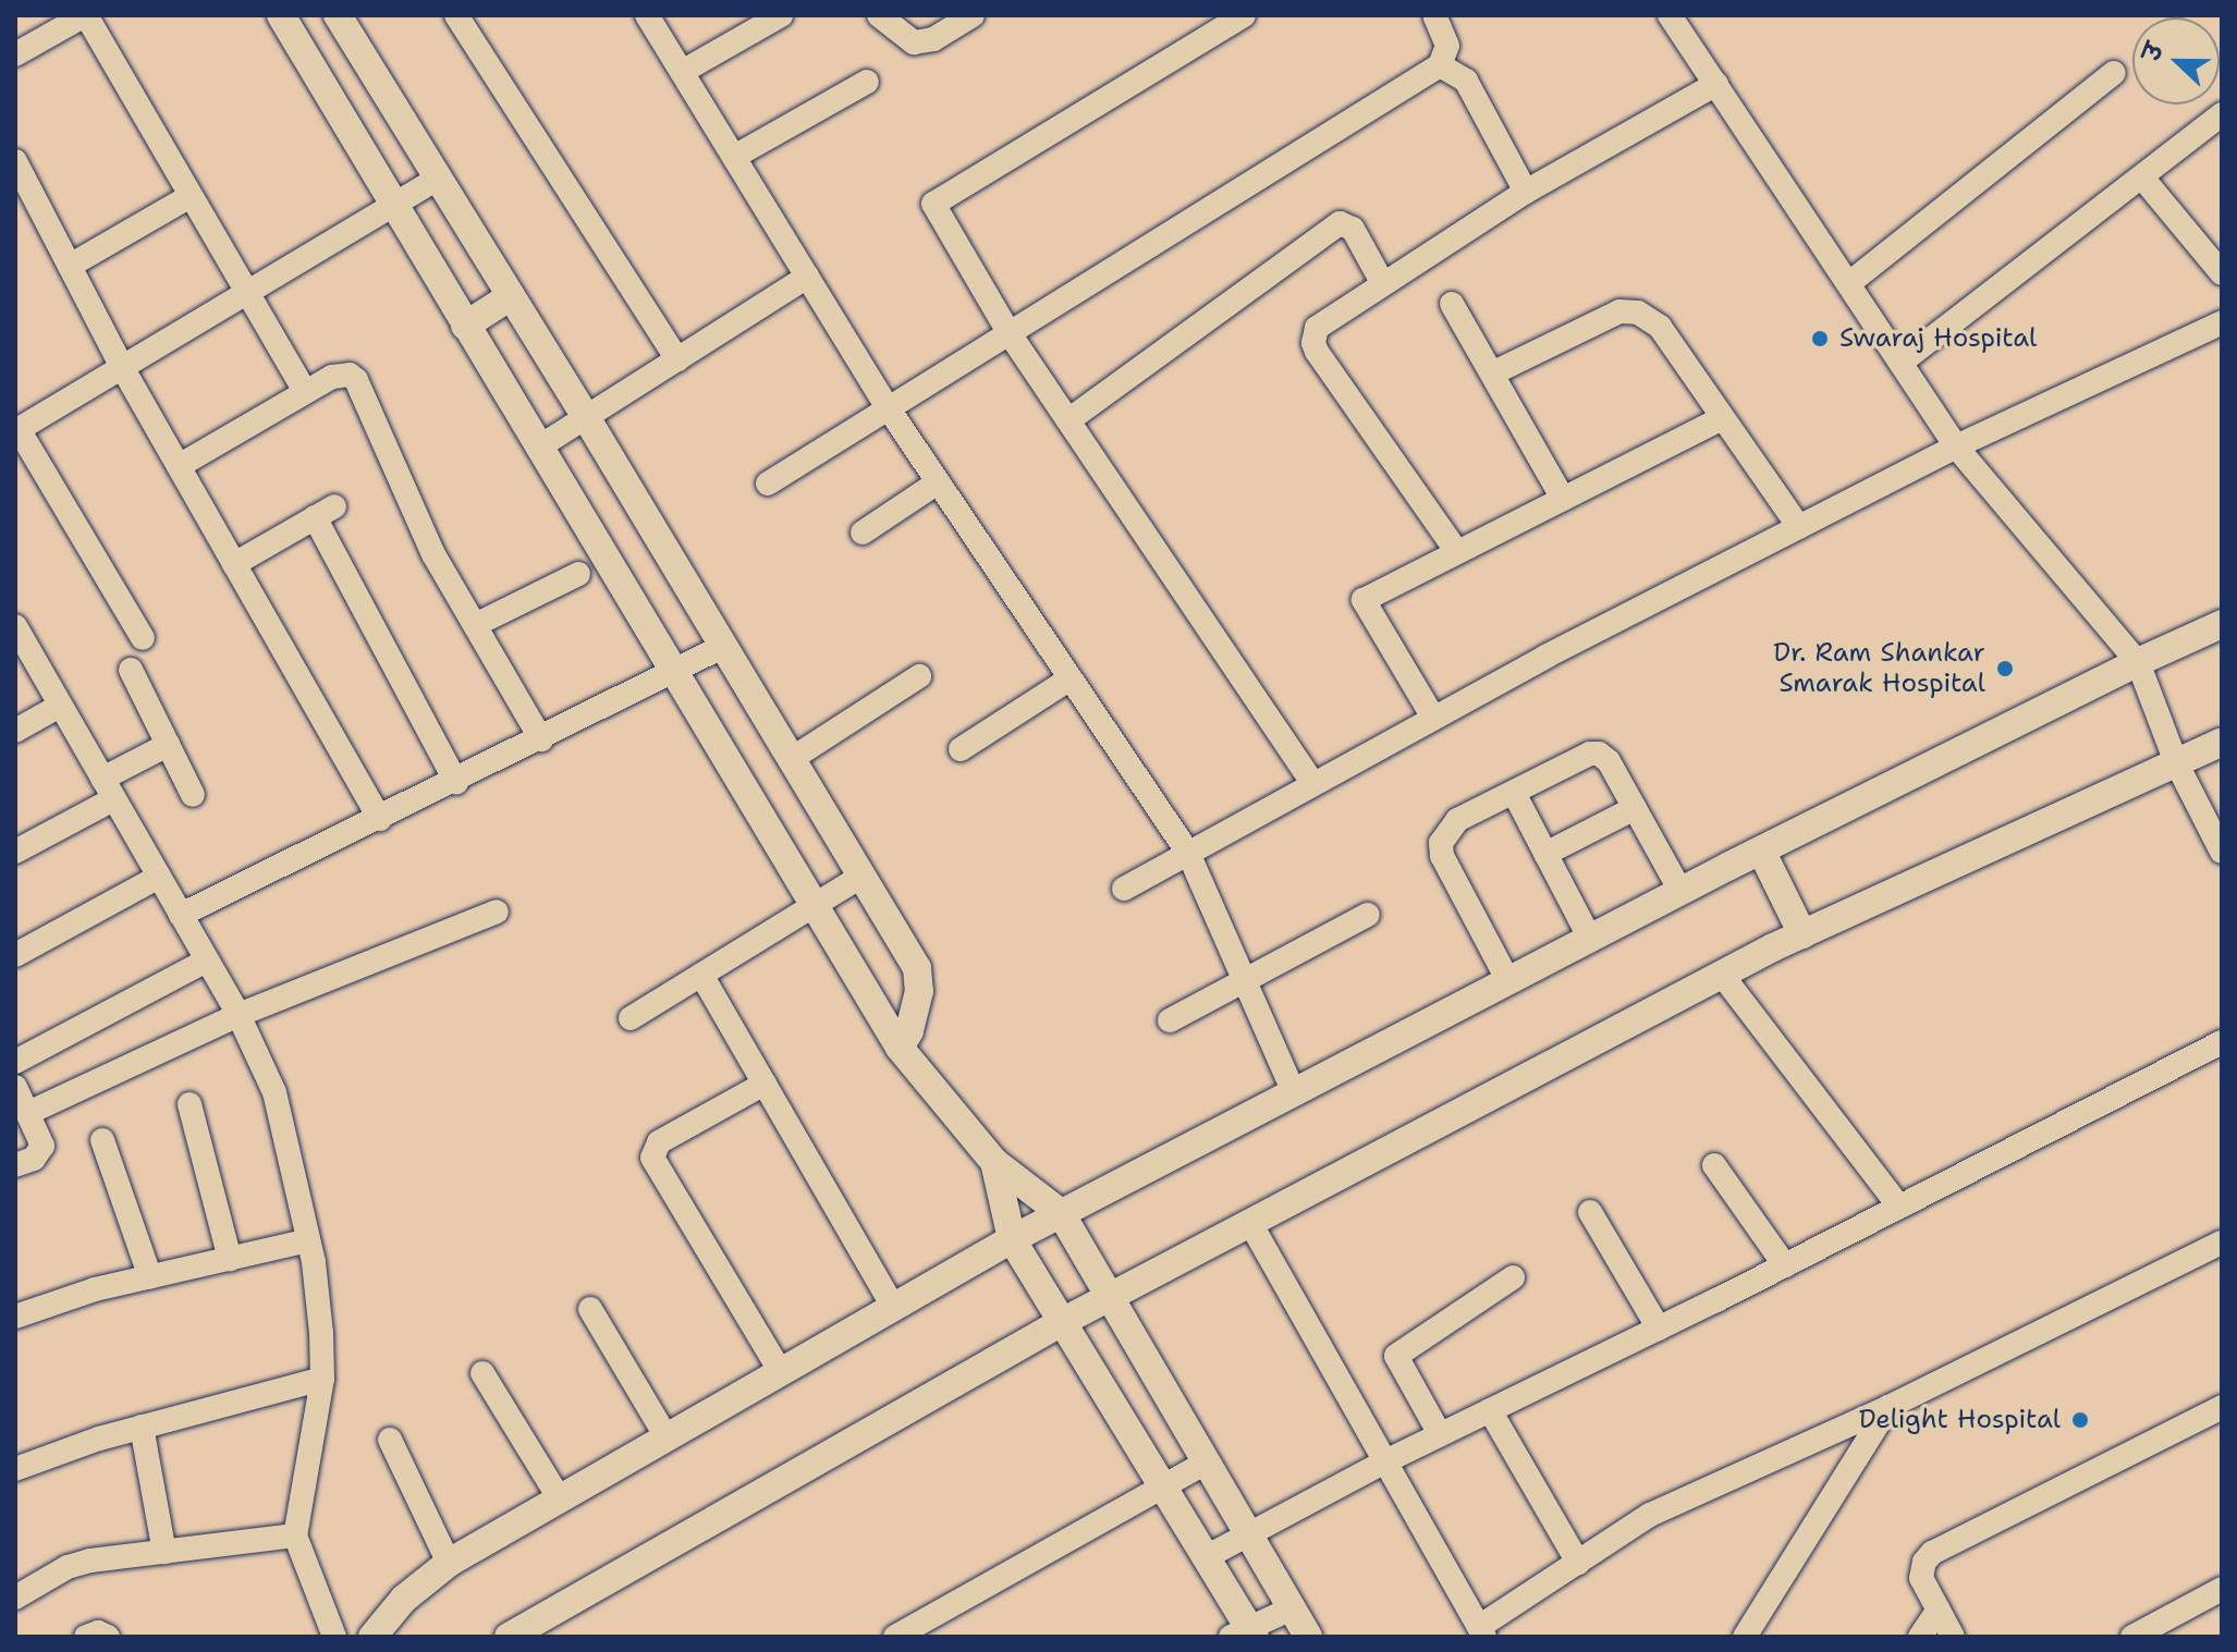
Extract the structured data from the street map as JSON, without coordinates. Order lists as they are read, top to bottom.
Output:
{
  "places": ["Swaraj Hospital", "Dr. Ram Shankar Smarak Hospital", "Delight Hospital"],
  "north": "left"
}
